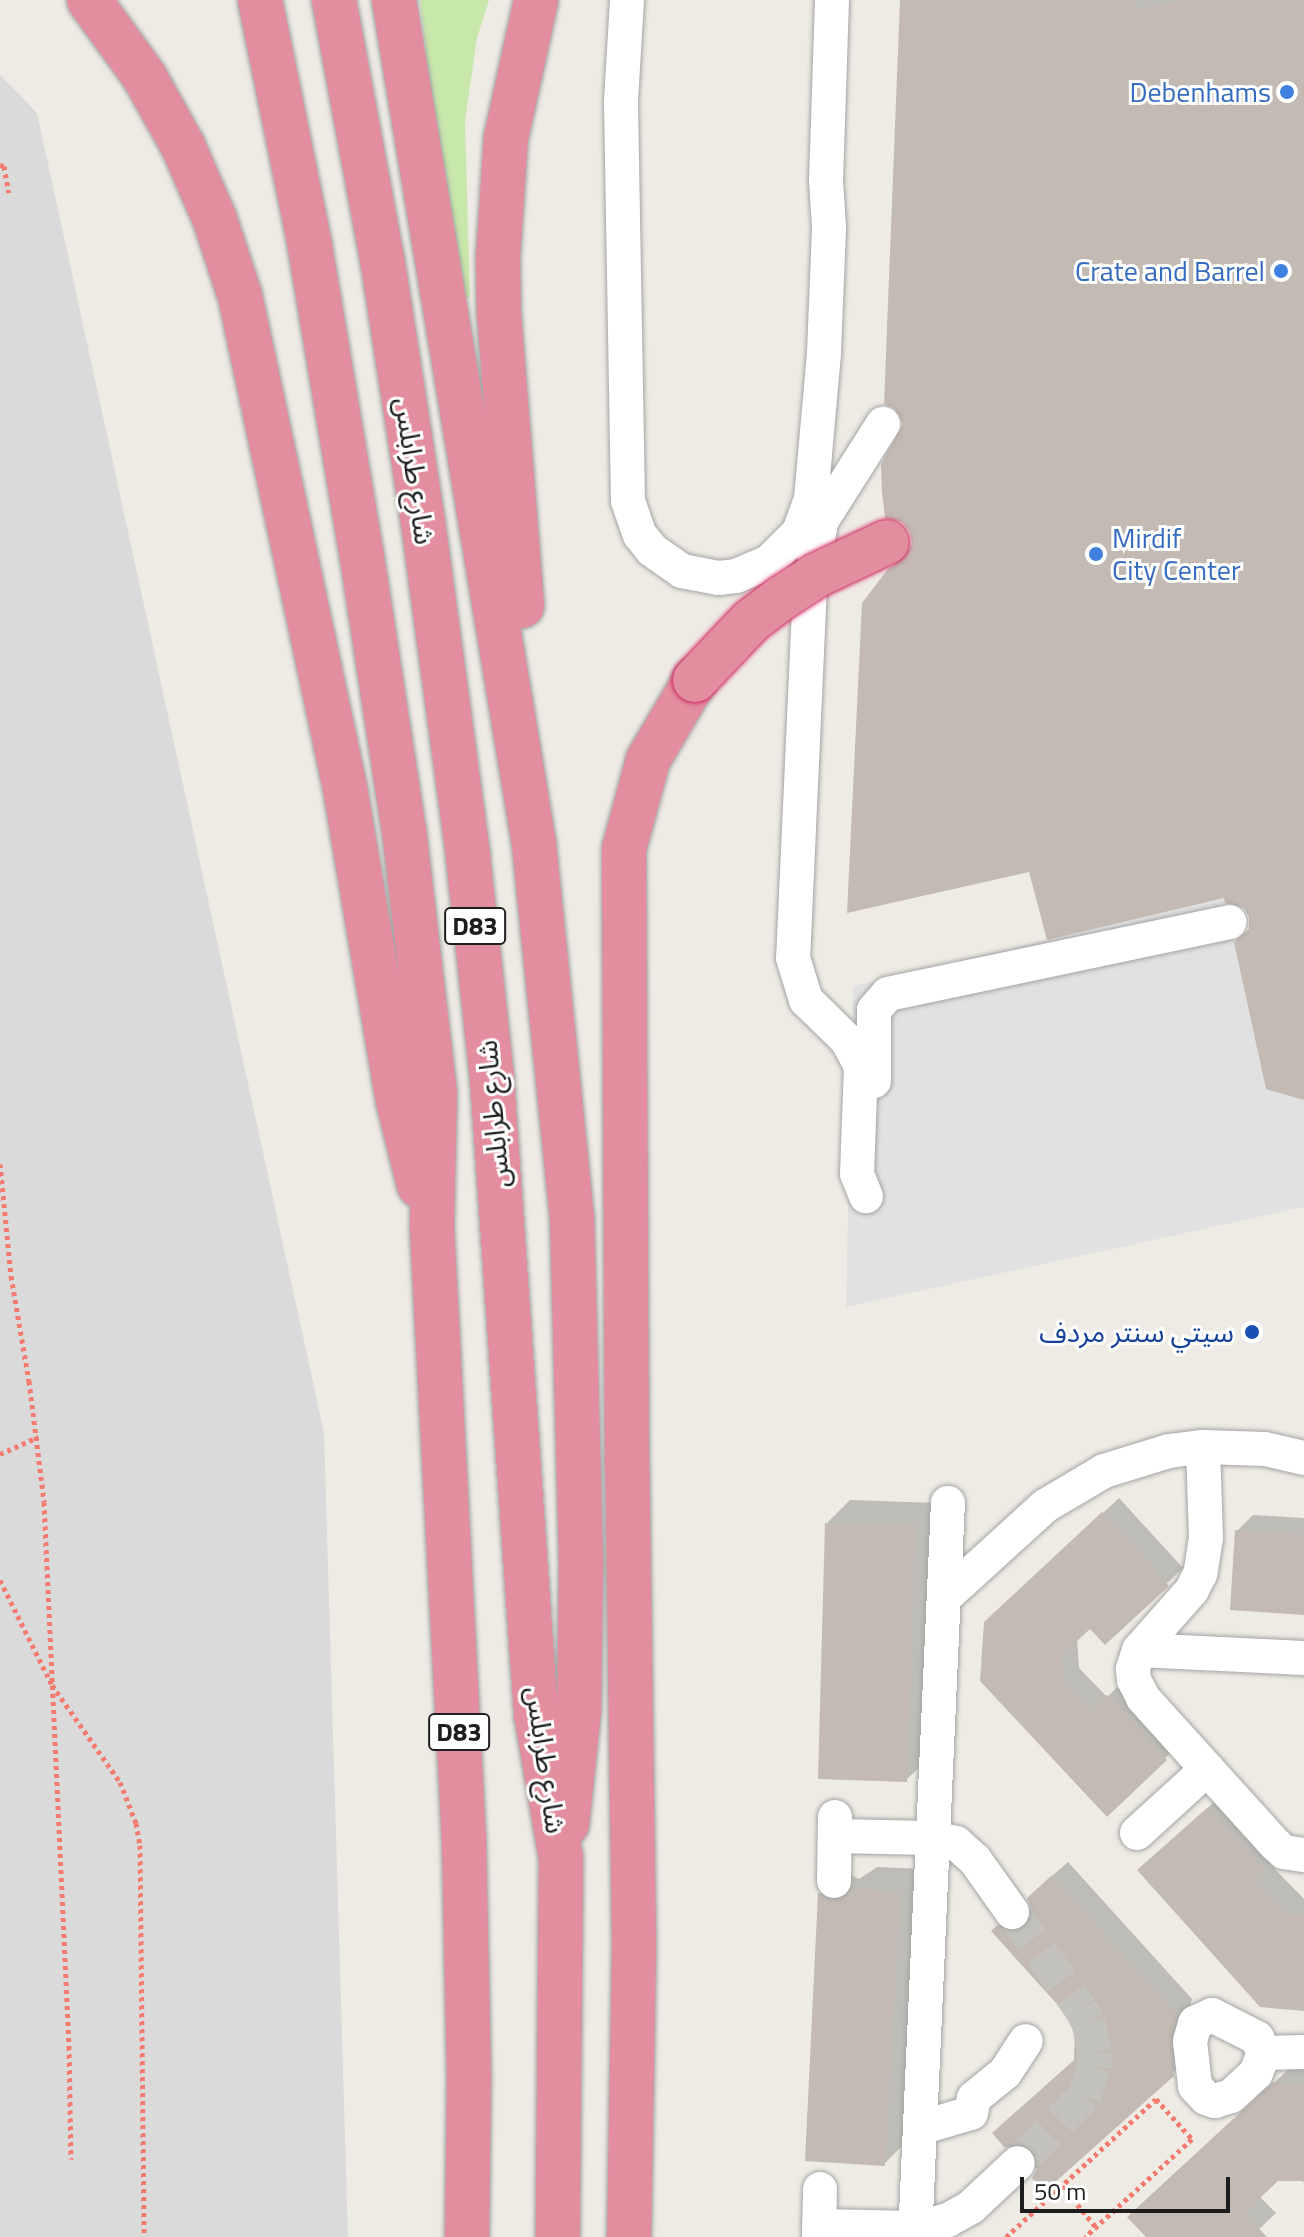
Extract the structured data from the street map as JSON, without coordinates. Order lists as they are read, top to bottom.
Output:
{
  "streets": {
    "highway": ["شارع طرابلس", "D83"]
  },
  "places": [
    "Debenhams",
    "Crate and Barrel",
    "Mirdif City Center",
    "سيتي سنتر مردف"
  ],
  "scale_bar": "50 m"
}
